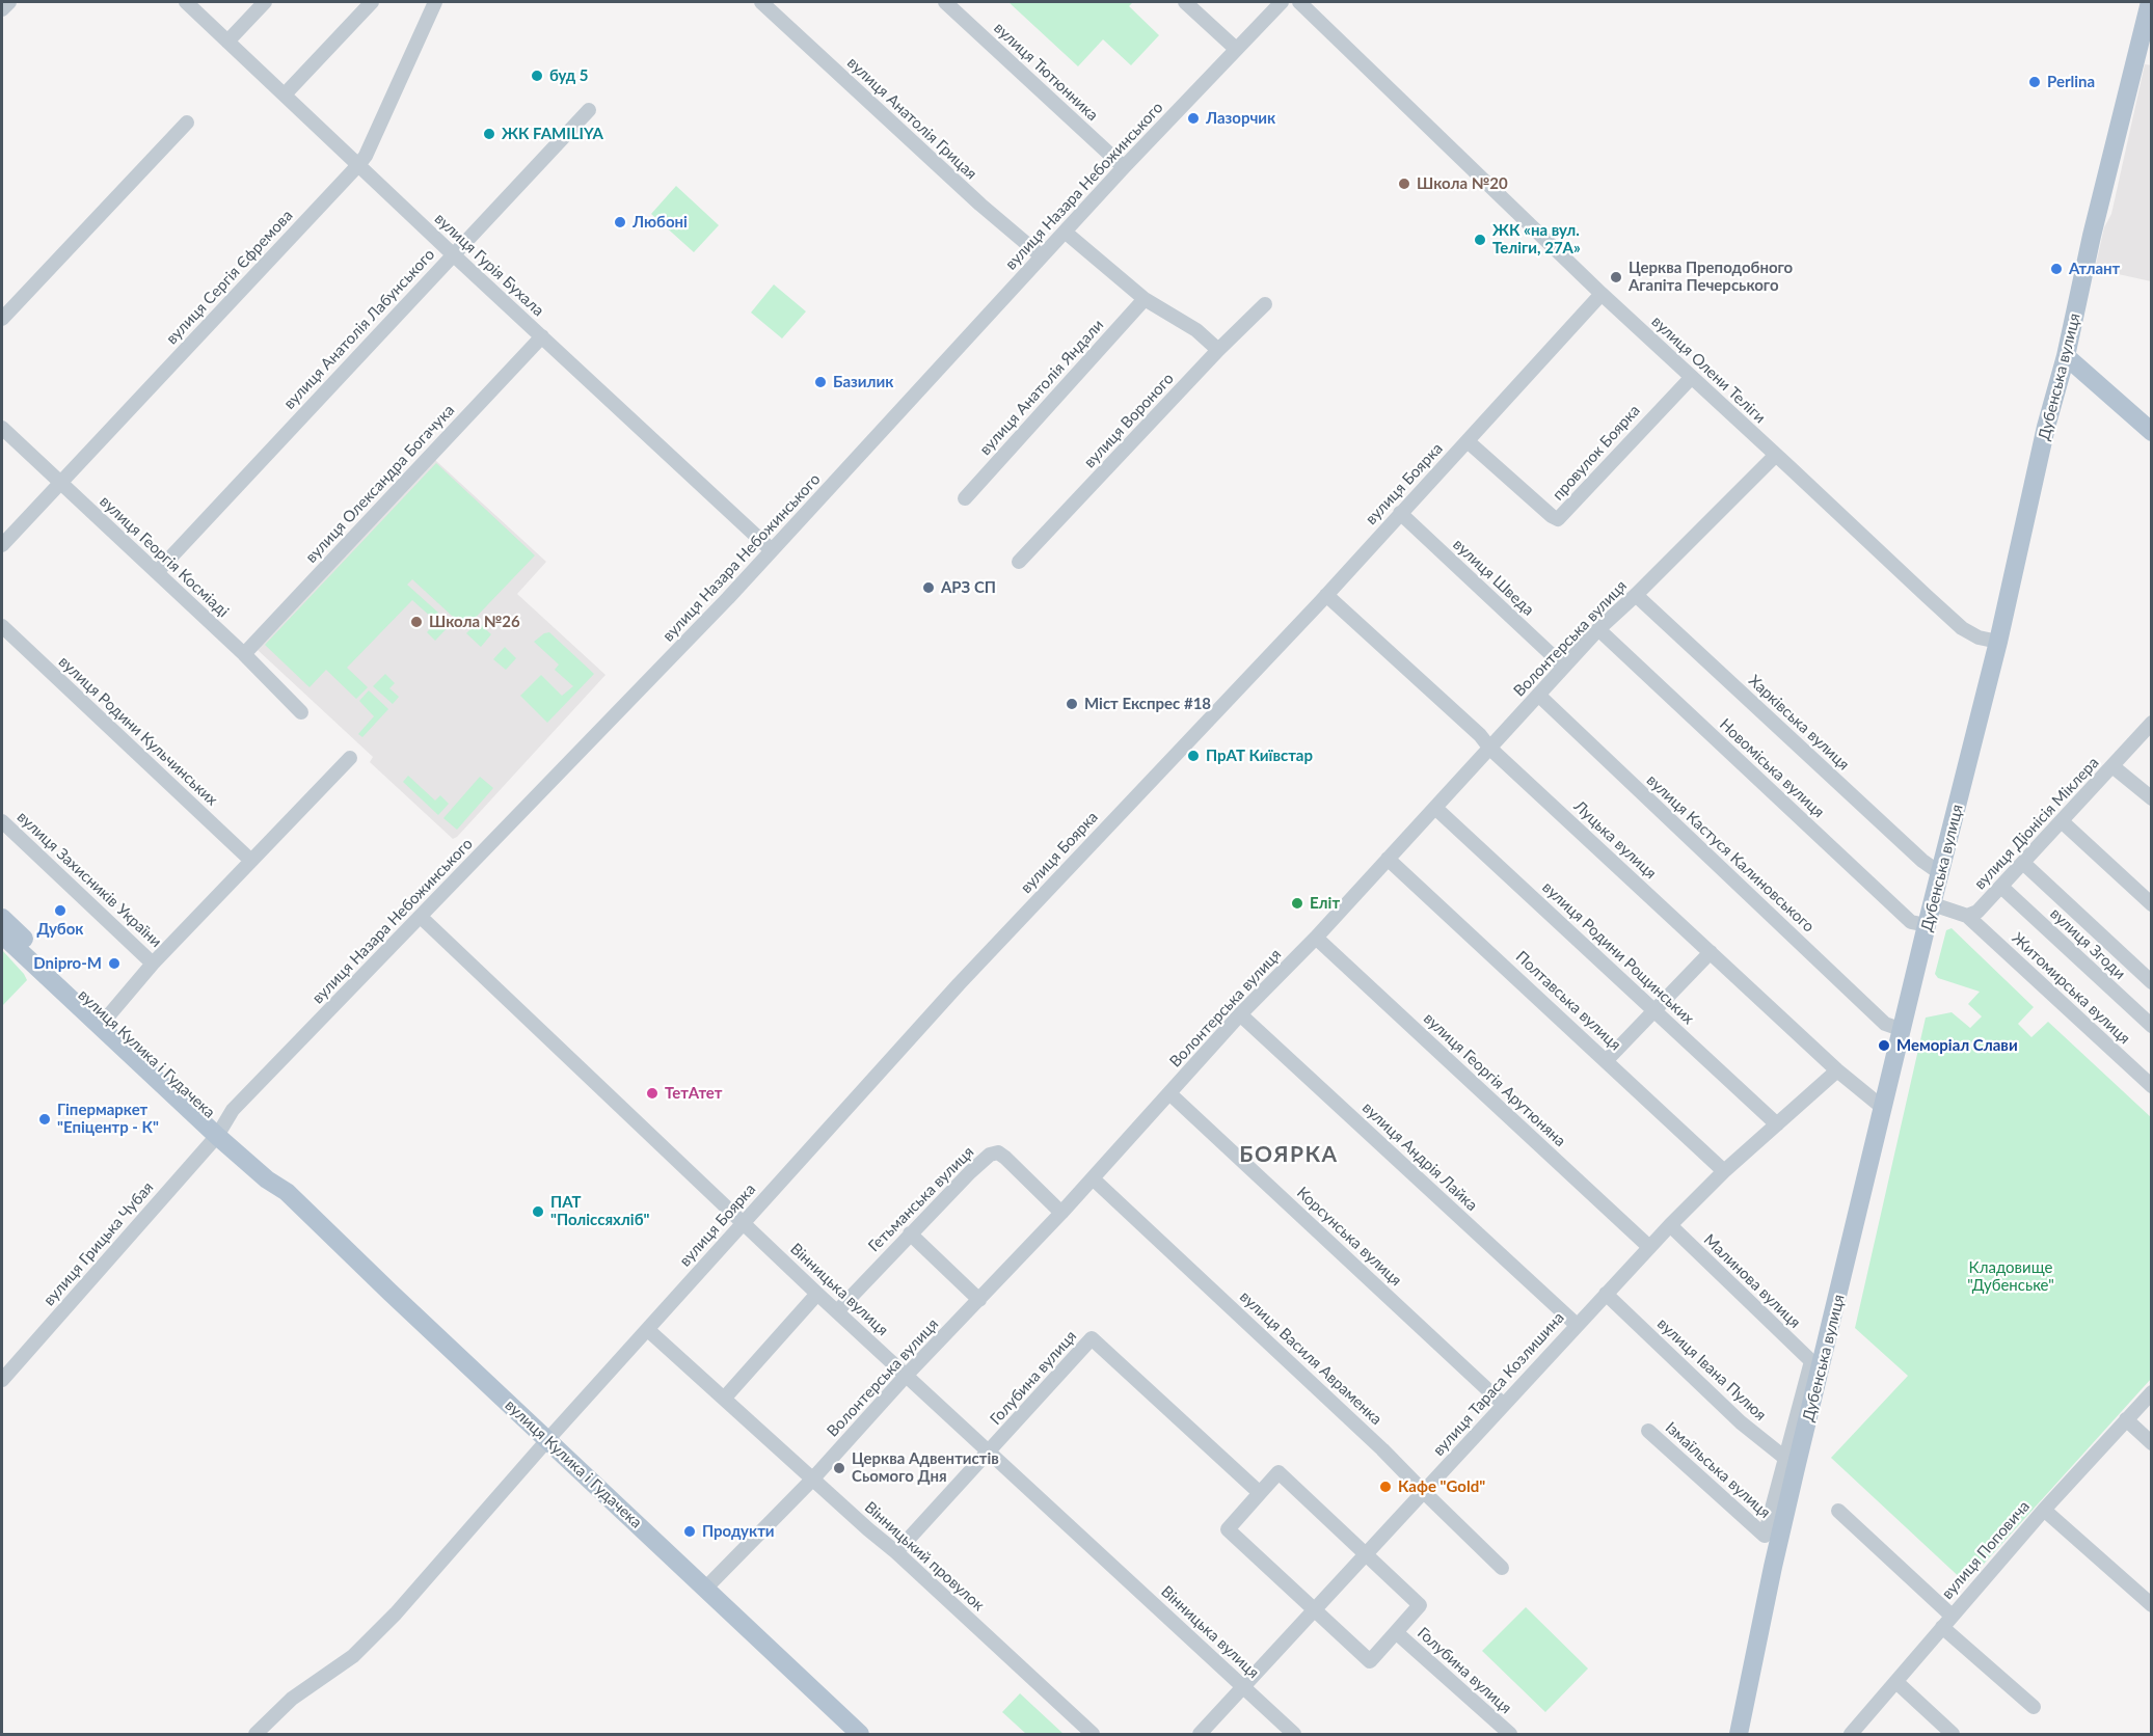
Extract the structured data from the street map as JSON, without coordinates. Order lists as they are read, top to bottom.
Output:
{
  "streets": {
    "main road": ["Дубенська вулиця", "вулиця Кулика і Гудачека"],
    "street": [
      "вулиця Тютюнника",
      "вулиця Анатолія Грицая",
      "вулиця Назара Небожинського",
      "вулиця Гурія Бухала",
      "вулиця Сергія Єфремова",
      "вулиця Анатолія Лабунського",
      "вулиця Олени Теліги",
      "вулиця Анатолія Яндали",
      "вулиця Вороного",
      "провулок Боярка",
      "вулиця Олександра Богачука",
      "вулиця Боярка",
      "вулиця Георгія Косміаді",
      "вулиця Шведа",
      "Волонтерська вулиця",
      "Харківська вулиця",
      "вулиця Родини Кульчинських",
      "Новоміська вулиця",
      "вулиця Діонісія Міклера",
      "Луцька вулиця",
      "вулиця Кастуся Калиновського",
      "вулиця Захисників України",
      "вулиця Згоди",
      "вулиця Родини Рощинських",
      "Житомирська вулиця",
      "Полтавська вулиця",
      "вулиця Георгія Арутюняна",
      "вулиця Андрія Лайка",
      "Гетьманська вулиця",
      "Корсунська вулиця",
      "вулиця Грицька Чубая",
      "Малинова вулиця",
      "Вінницька вулиця",
      "вулиця Василя Авраменка",
      "вулиця Івана Пулюя",
      "Голубина вулиця",
      "вулиця Тараса Козлишина",
      "Ізмаїльська вулиця",
      "вулиця Поповича",
      "Вінницький провулок"
    ]
  },
  "crossings": [
    ["вулиця Тютюнника", "вулиця Назара Небожинського"],
    ["вулиця Анатолія Грицая", "вулиця Назара Небожинського"],
    ["вулиця Назара Небожинського", "вулиця Гурія Бухала"],
    ["вулиця Назара Небожинського", "вулиця Кулика і Гудачека"],
    ["вулиця Назара Небожинського", "вулиця Грицька Чубая"],
    ["вулиця Назара Небожинського", "Вінницька вулиця"],
    ["вулиця Гурія Бухала", "вулиця Сергія Єфремова"],
    ["вулиця Гурія Бухала", "вулиця Анатолія Лабунського"],
    ["вулиця Гурія Бухала", "вулиця Олександра Богачука"],
    ["вулиця Сергія Єфремова", "вулиця Георгія Косміаді"],
    ["вулиця Анатолія Лабунського", "вулиця Георгія Косміаді"],
    ["вулиця Олени Теліги", "Дубенська вулиця"],
    ["вулиця Олени Теліги", "провулок Боярка"],
    ["вулиця Олени Теліги", "вулиця Боярка"],
    ["вулиця Олени Теліги", "Волонтерська вулиця"],
    ["Дубенська вулиця", "Харківська вулиця"],
    ["Дубенська вулиця", "Новоміська вулиця"],
    ["Дубенська вулиця", "Луцька вулиця"],
    ["Дубенська вулиця", "вулиця Кастуся Калиновського"],
    ["Дубенська вулиця", "Малинова вулиця"],
    ["Дубенська вулиця", "вулиця Івана Пулюя"],
    ["Дубенська вулиця", "Ізмаїльська вулиця"],
    ["провулок Боярка", "вулиця Боярка"],
    ["вулиця Олександра Богачука", "вулиця Георгія Косміаді"],
    ["вулиця Боярка", "вулиця Шведа"],
    ["вулиця Боярка", "Луцька вулиця"],
    ["вулиця Боярка", "вулиця Кулика і Гудачека"],
    ["вулиця Боярка", "Вінницька вулиця"],
    ["вулиця Боярка", "Вінницький провулок"],
    ["вулиця Шведа", "Волонтерська вулиця"],
    ["Волонтерська вулиця", "Харківська вулиця"],
    ["Волонтерська вулиця", "Новоміська вулиця"],
    ["Волонтерська вулиця", "Луцька вулиця"],
    ["Волонтерська вулиця", "вулиця Кастуся Калиновського"],
    ["Волонтерська вулиця", "вулиця Родини Рощинських"],
    ["Волонтерська вулиця", "Полтавська вулиця"],
    ["Волонтерська вулиця", "вулиця Кулика і Гудачека"],
    ["Волонтерська вулиця", "вулиця Георгія Арутюняна"],
    ["Волонтерська вулиця", "вулиця Андрія Лайка"],
    ["Волонтерська вулиця", "Гетьманська вулиця"],
    ["Волонтерська вулиця", "Корсунська вулиця"],
    ["Волонтерська вулиця", "Вінницька вулиця"],
    ["Волонтерська вулиця", "вулиця Василя Авраменка"],
    ["Волонтерська вулиця", "Вінницький провулок"],
    ["вулиця Діонісія Міклера", "вулиця Згоди"],
    ["вулиця Діонісія Міклера", "Житомирська вулиця"],
    ["Луцька вулиця", "вулиця Тараса Козлишина"],
    ["вулиця Родини Рощинських", "вулиця Тараса Козлишина"],
    ["Полтавська вулиця", "вулиця Тараса Козлишина"],
    ["вулиця Кулика і Гудачека", "вулиця Грицька Чубая"],
    ["вулиця Георгія Арутюняна", "вулиця Тараса Козлишина"],
    ["вулиця Андрія Лайка", "вулиця Тараса Козлишина"],
    ["Гетьманська вулиця", "Вінницька вулиця"],
    ["Корсунська вулиця", "вулиця Тараса Козлишина"],
    ["Малинова вулиця", "вулиця Івана Пулюя"],
    ["Малинова вулиця", "вулиця Тараса Козлишина"],
    ["Малинова вулиця", "Ізмаїльська вулиця"],
    ["Вінницька вулиця", "Голубина вулиця"],
    ["Вінницька вулиця", "вулиця Тараса Козлишина"],
    ["вулиця Василя Авраменка", "вулиця Тараса Козлишина"],
    ["вулиця Івана Пулюя", "вулиця Тараса Козлишина"],
    ["вулиця Івана Пулюя", "Ізмаїльська вулиця"],
    ["Голубина вулиця", "вулиця Тараса Козлишина"],
    ["Голубина вулиця", "Вінницький провулок"]
  ],
  "districts": ["БОЯРКА"],
  "parks": ["Кладовище \"Дубенське\""],
  "places": [
    "буд 5",
    "Perlina",
    "Лазорчик",
    "ЖК FAMILIYA",
    "Школа №20",
    "Любоні",
    "ЖК «на вул. Теліги, 27А»",
    "Атлант",
    "Церква Преподобного Агапіта Печерського",
    "Базилик",
    "АРЗ СП",
    "Школа №26",
    "Міст Експрес #18",
    "ПрАТ Київстар",
    "Еліт",
    "Дубок",
    "Dnipro-M",
    "Меморіал Слави",
    "ТетАтет",
    "Гіпермаркет \"Епіцентр - К\"",
    "ПАТ \"Поліссяхліб\"",
    "Церква Адвентистів Сьомого Дня",
    "Кафе \"Gold\"",
    "Продукти"
  ]
}
